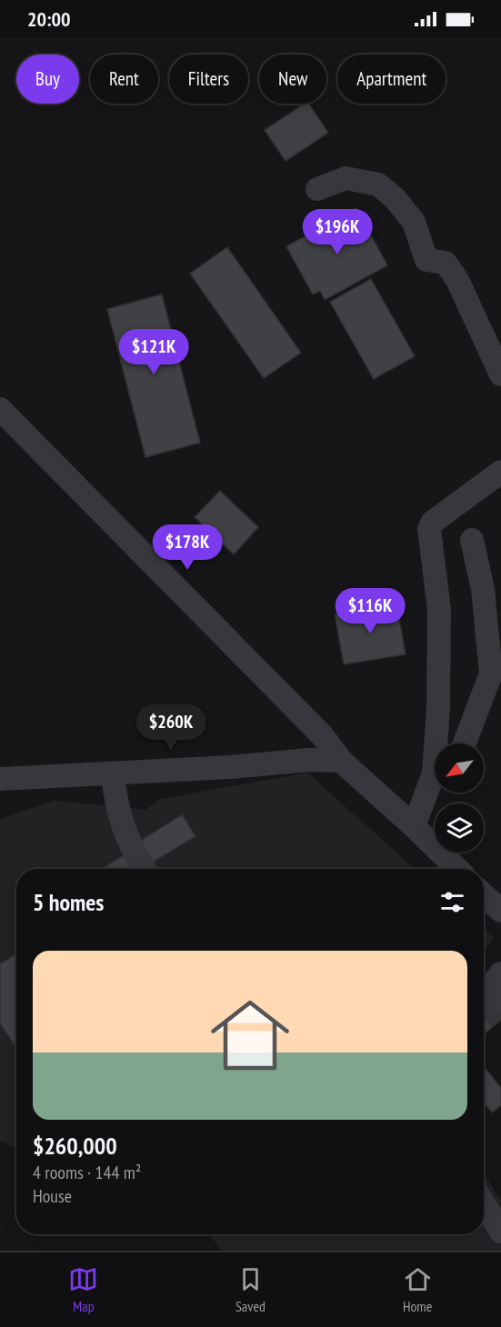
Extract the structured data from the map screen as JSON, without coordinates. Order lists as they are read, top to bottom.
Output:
{
  "north": "bottom left",
  "page": {
    "status": "20:00",
    "chip": [
      "Buy",
      "Rent",
      "Filters",
      "New",
      "Apartment"
    ],
    "price": [
      "$196K",
      "$121K",
      "$178K",
      "$116K",
      "$260K"
    ],
    "heading": "5 homes",
    "list": [
      {
        "name": "$260,000",
        "note": "4 rooms · 144 m² · House"
      }
    ],
    "tabs": ["Map", "Saved", "Home"]
  }
}
